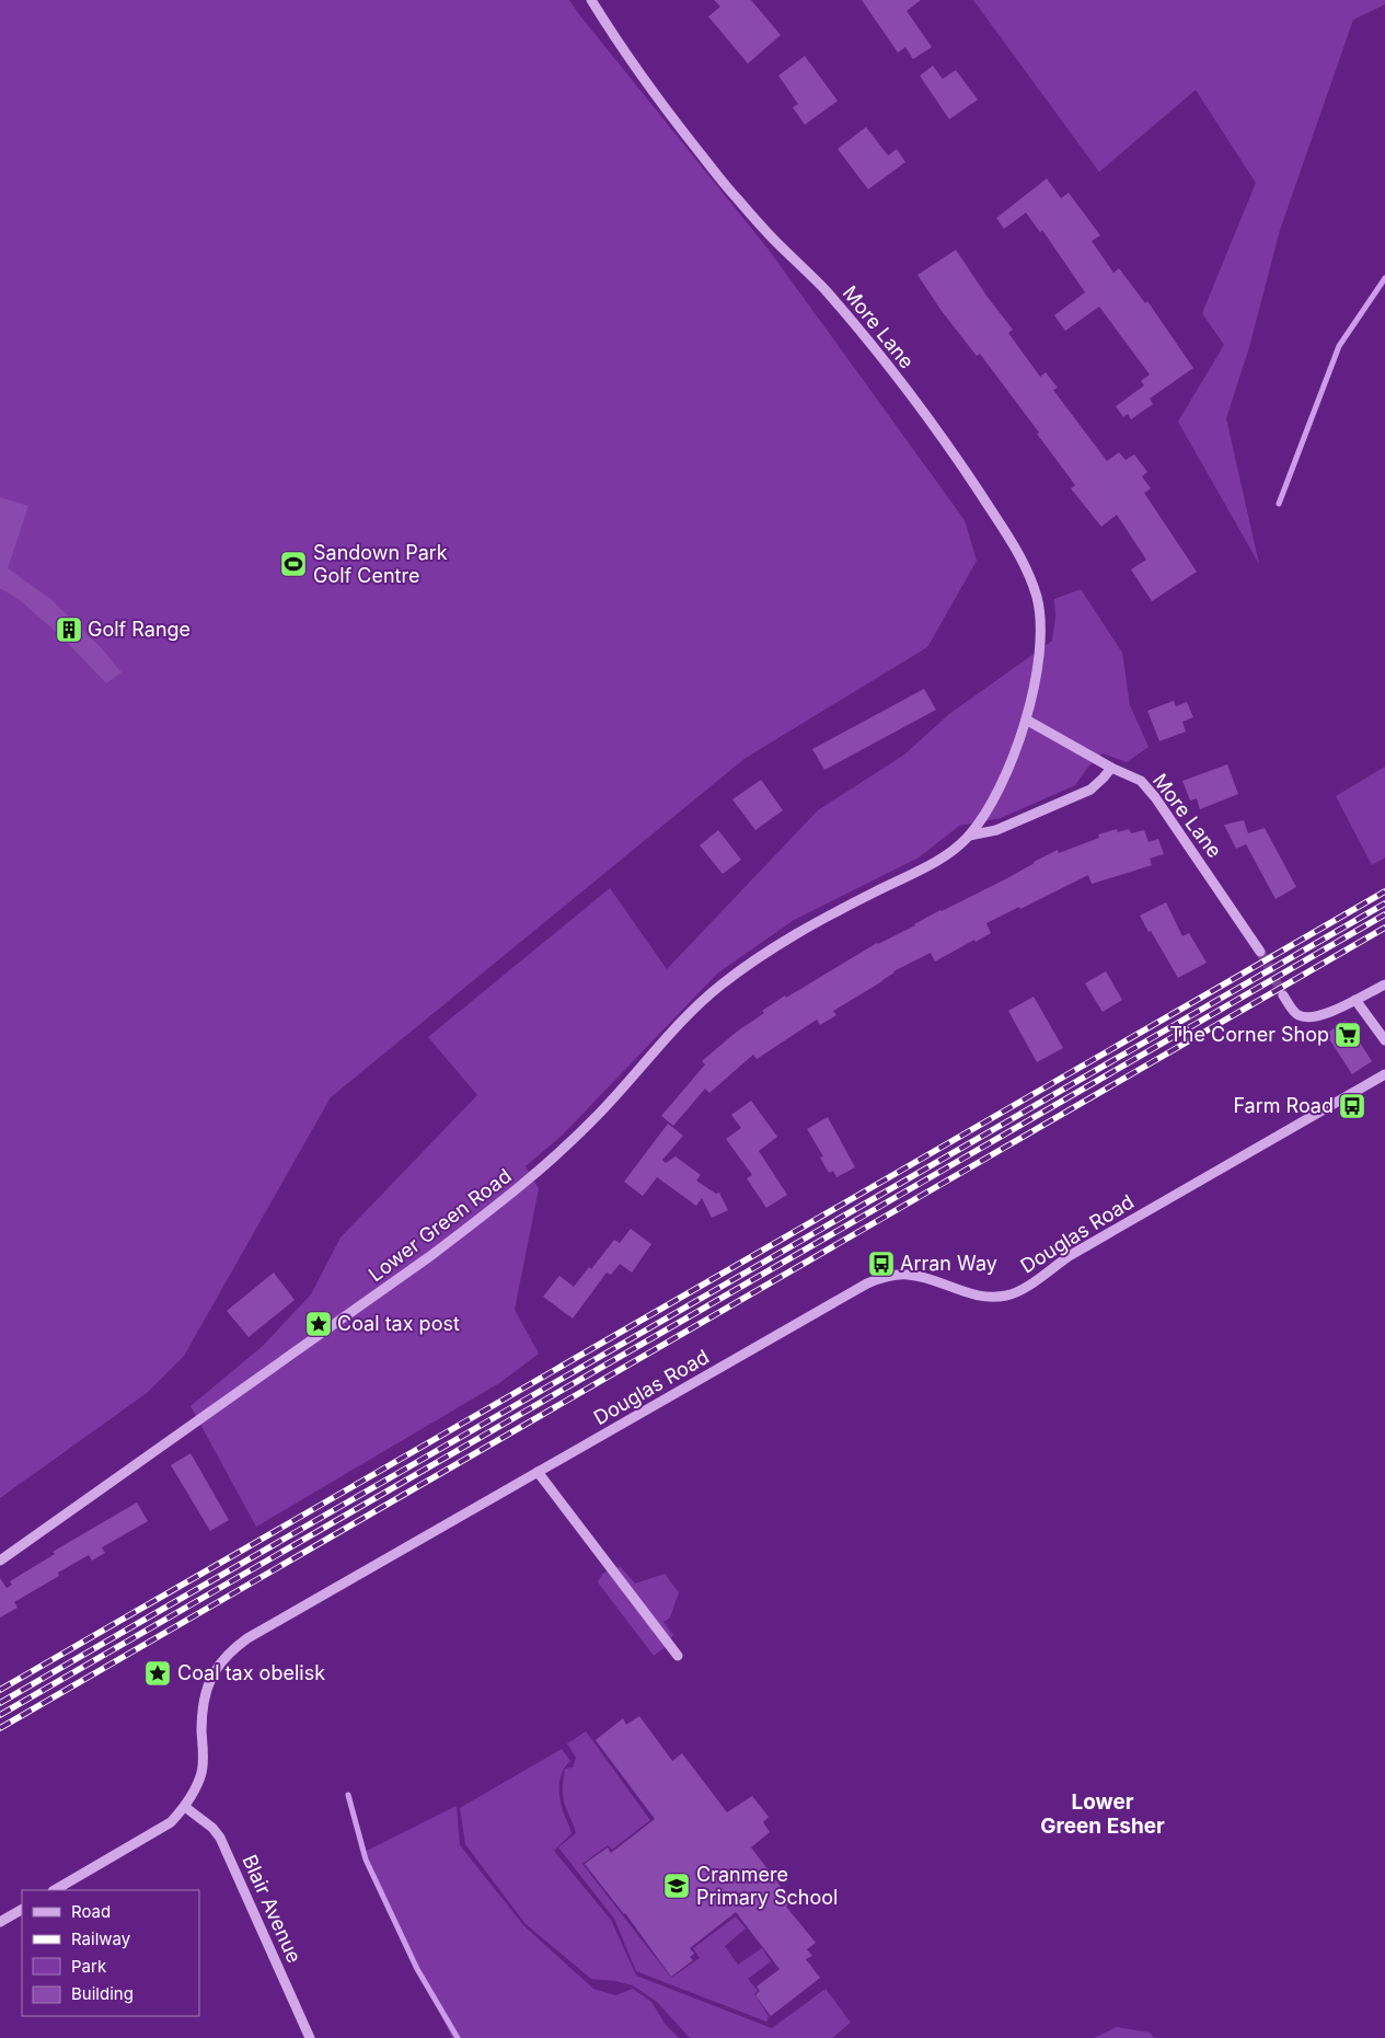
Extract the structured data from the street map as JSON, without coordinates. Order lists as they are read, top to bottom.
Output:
{
  "streets": {
    "street": [
      "More Lane",
      "Lower Green Road",
      "Douglas Road",
      "Blair Avenue"
    ]
  },
  "crossings": [
    ["More Lane", "Lower Green Road"],
    ["Douglas Road", "Blair Avenue"]
  ],
  "districts": ["Lower Green Esher"],
  "places": {
    "sports": ["Sandown Park Golf Centre"],
    "building": ["Golf Range"],
    "supermarket": ["The Corner Shop"],
    "bus stop": ["Farm Road", "Arran Way"],
    "place": ["Coal tax post", "Coal tax obelisk"],
    "school or university": ["Cranmere Primary School"]
  },
  "legend": [
    "Road",
    "Railway",
    "Park",
    "Building"
  ]
}
